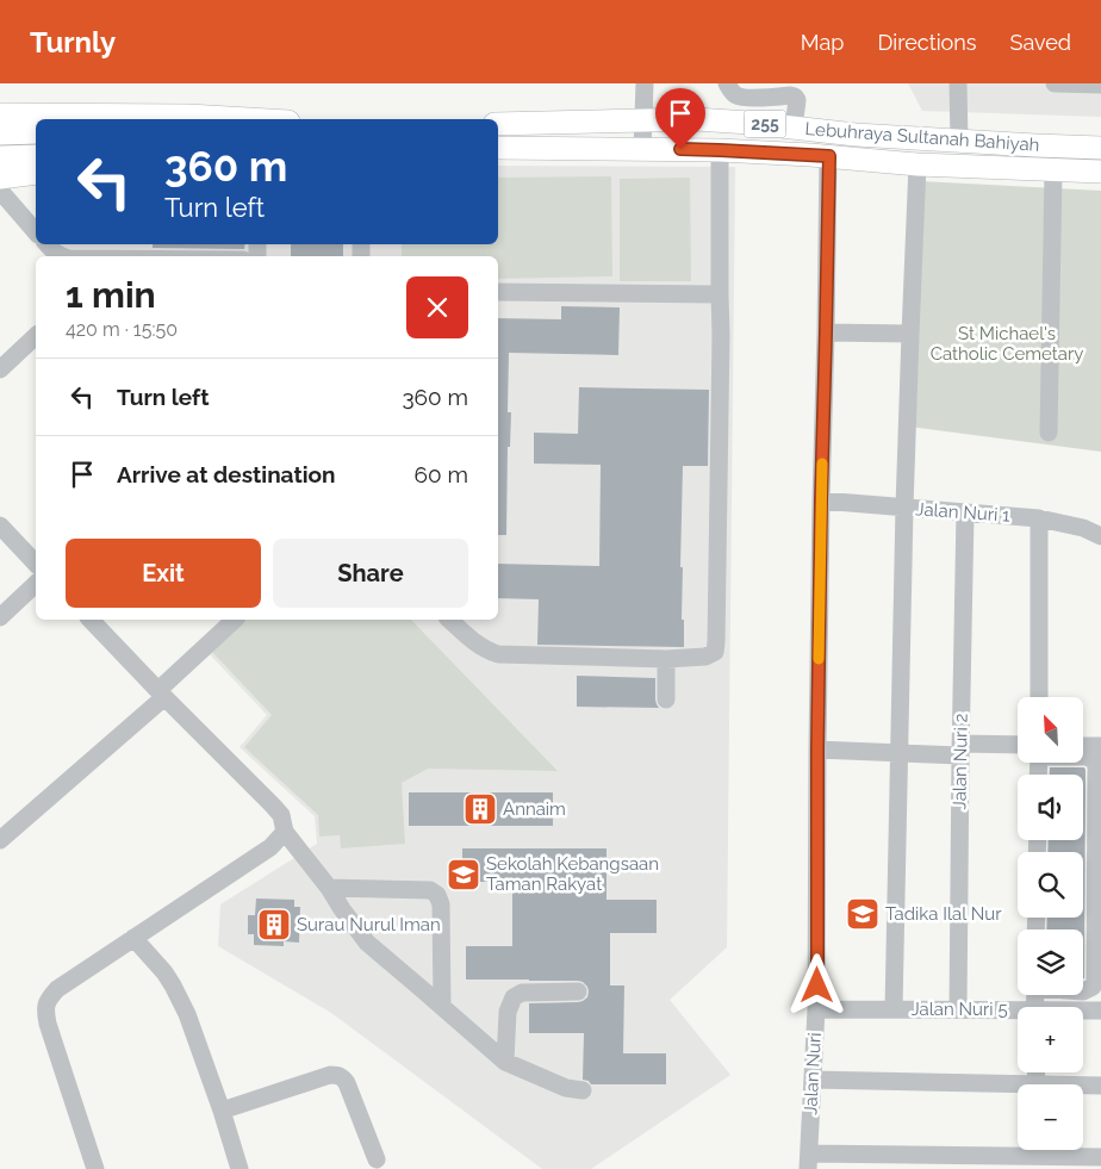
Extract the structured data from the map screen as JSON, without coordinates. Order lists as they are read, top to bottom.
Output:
{
  "streets": {
    "main road": ["255", "Lebuhraya Sultanah Bahiyah"],
    "street": [
      "Jalan Nuri 1",
      "Jalan Nuri 2",
      "Jalan Nuri 5",
      "Jalan Nuri"
    ]
  },
  "crossings": [
    ["Lebuhraya Sultanah Bahiyah", "Jalan Nuri"],
    ["Jalan Nuri 1", "Jalan Nuri 2"],
    ["Jalan Nuri 1", "Jalan Nuri"],
    ["Jalan Nuri 2", "Jalan Nuri 5"],
    ["Jalan Nuri 5", "Jalan Nuri"]
  ],
  "parks": ["St Michael's Catholic Cemetary"],
  "places": {
    "building": ["Annaim", "Surau Nurul Iman"],
    "school or university": ["Sekolah Kebangsaan Taman Rakyat", "Tadika Ilal Nur"]
  },
  "north": "top left",
  "page": {
    "header": "Turnly",
    "nav": ["Map", "Directions", "Saved"],
    "turn": ["360 m", "Turn left"],
    "heading": ["1 min", "420 m · 15:50"],
    "list": [
      {
        "name": "Turn left",
        "value": "360 m"
      },
      {
        "name": "Arrive at destination",
        "value": "60 m"
      }
    ],
    "buttons": ["Exit", "Share"],
    "map_buttons": ["+", "−"]
  }
}
